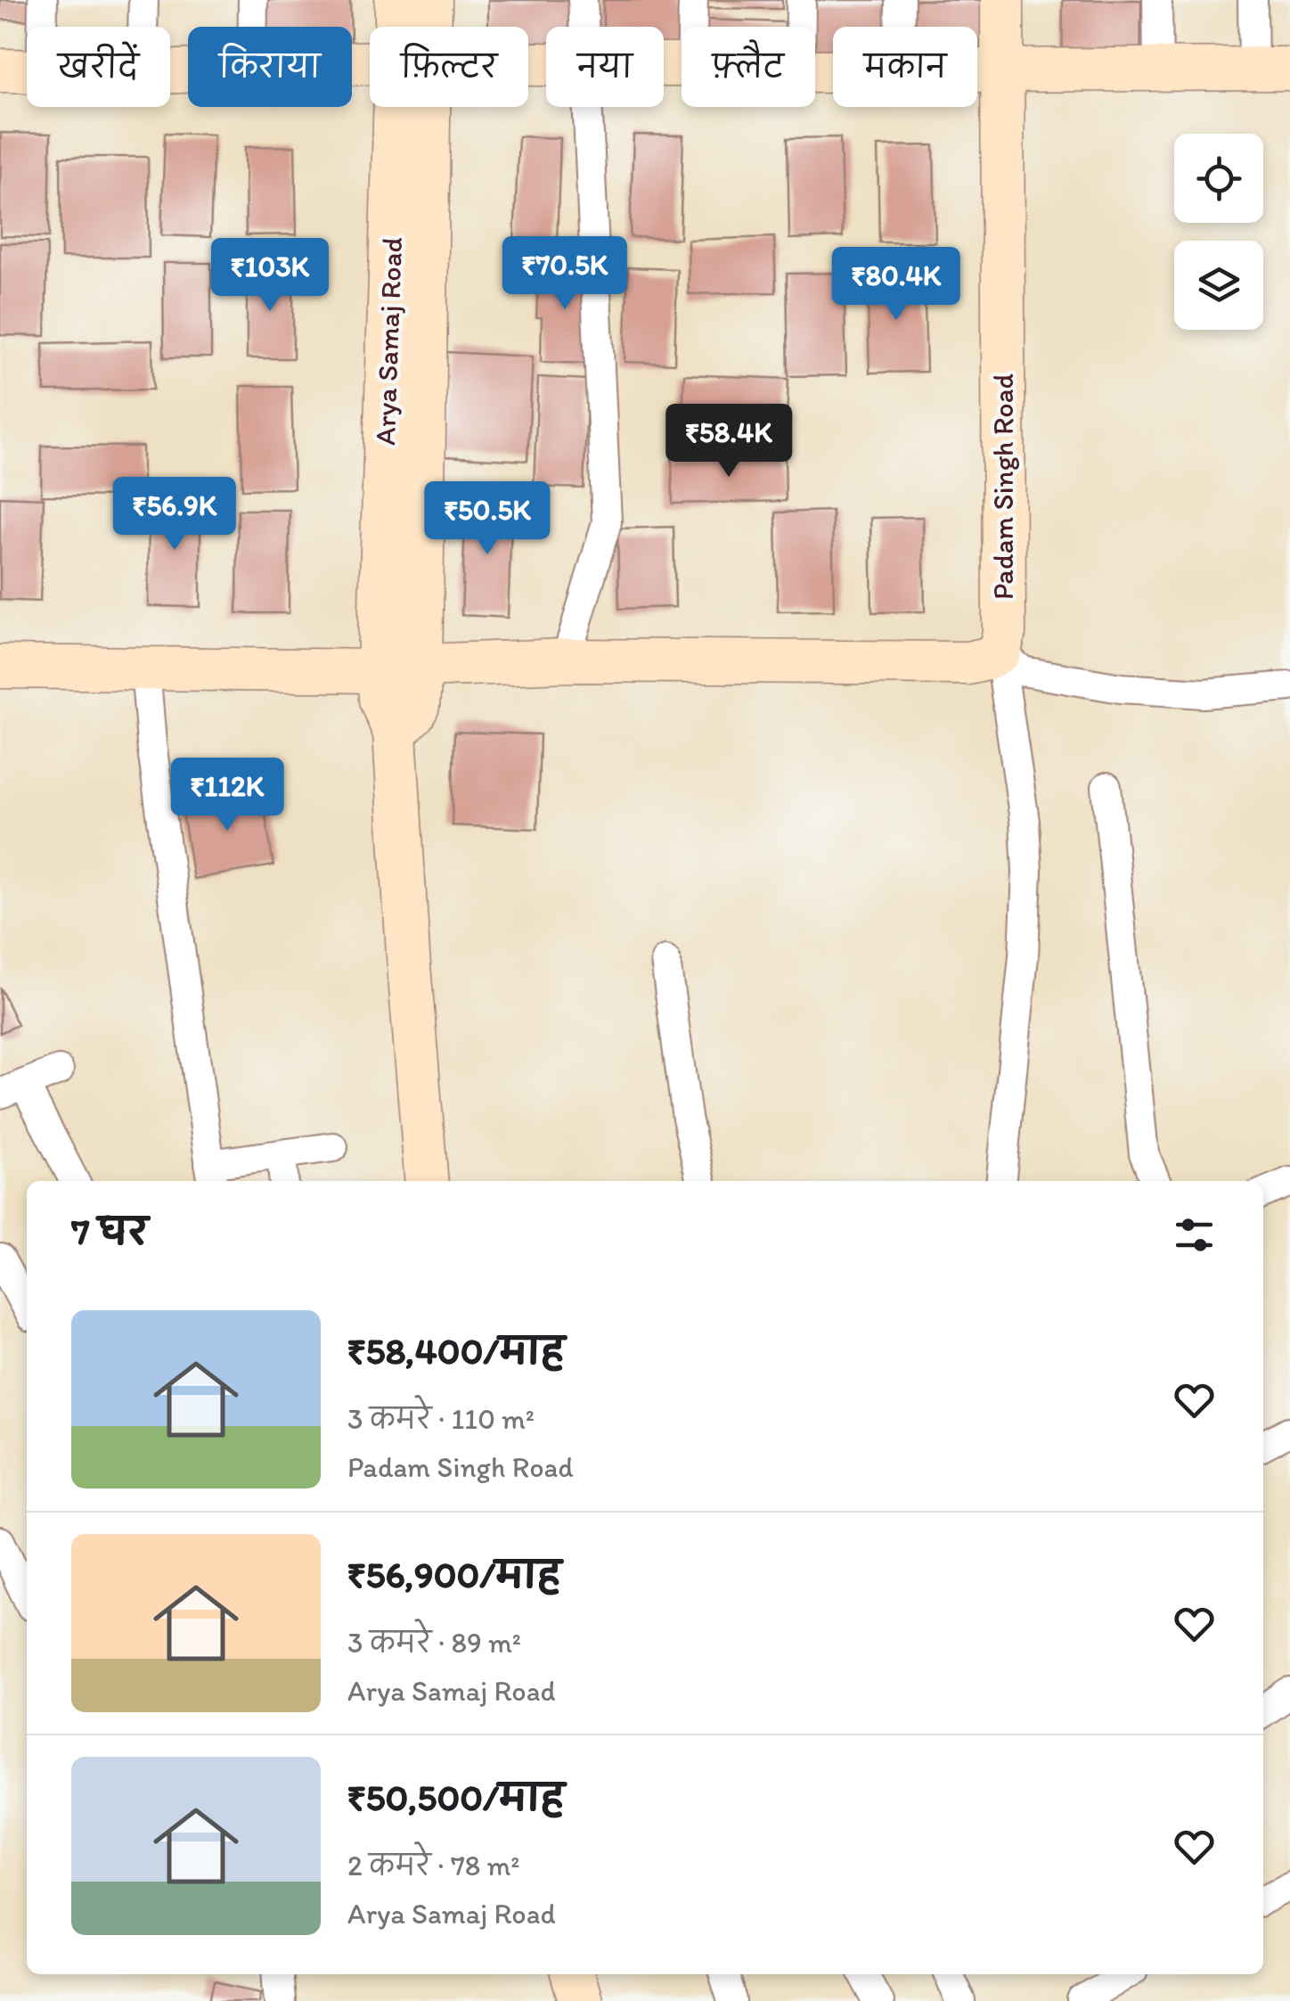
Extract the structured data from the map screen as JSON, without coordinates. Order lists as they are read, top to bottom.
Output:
{
  "streets": {
    "street": ["Arya Samaj Road", "Padam Singh Road"]
  },
  "page": {
    "chip": [
      "खरीदें",
      "किराया",
      "फ़िल्टर",
      "नया",
      "फ़्लैट",
      "मकान"
    ],
    "price": [
      "₹70.5K",
      "₹103K",
      "₹80.4K",
      "₹58.4K",
      "₹56.9K",
      "₹50.5K",
      "₹112K"
    ],
    "heading": "7 घर",
    "list": [
      {
        "name": "₹58,400/माह",
        "note": "3 कमरे · 110 m² · Padam Singh Road"
      },
      {
        "name": "₹56,900/माह",
        "note": "3 कमरे · 89 m² · Arya Samaj Road"
      },
      {
        "name": "₹50,500/माह",
        "note": "2 कमरे · 78 m² · Arya Samaj Road"
      }
    ]
  }
}
